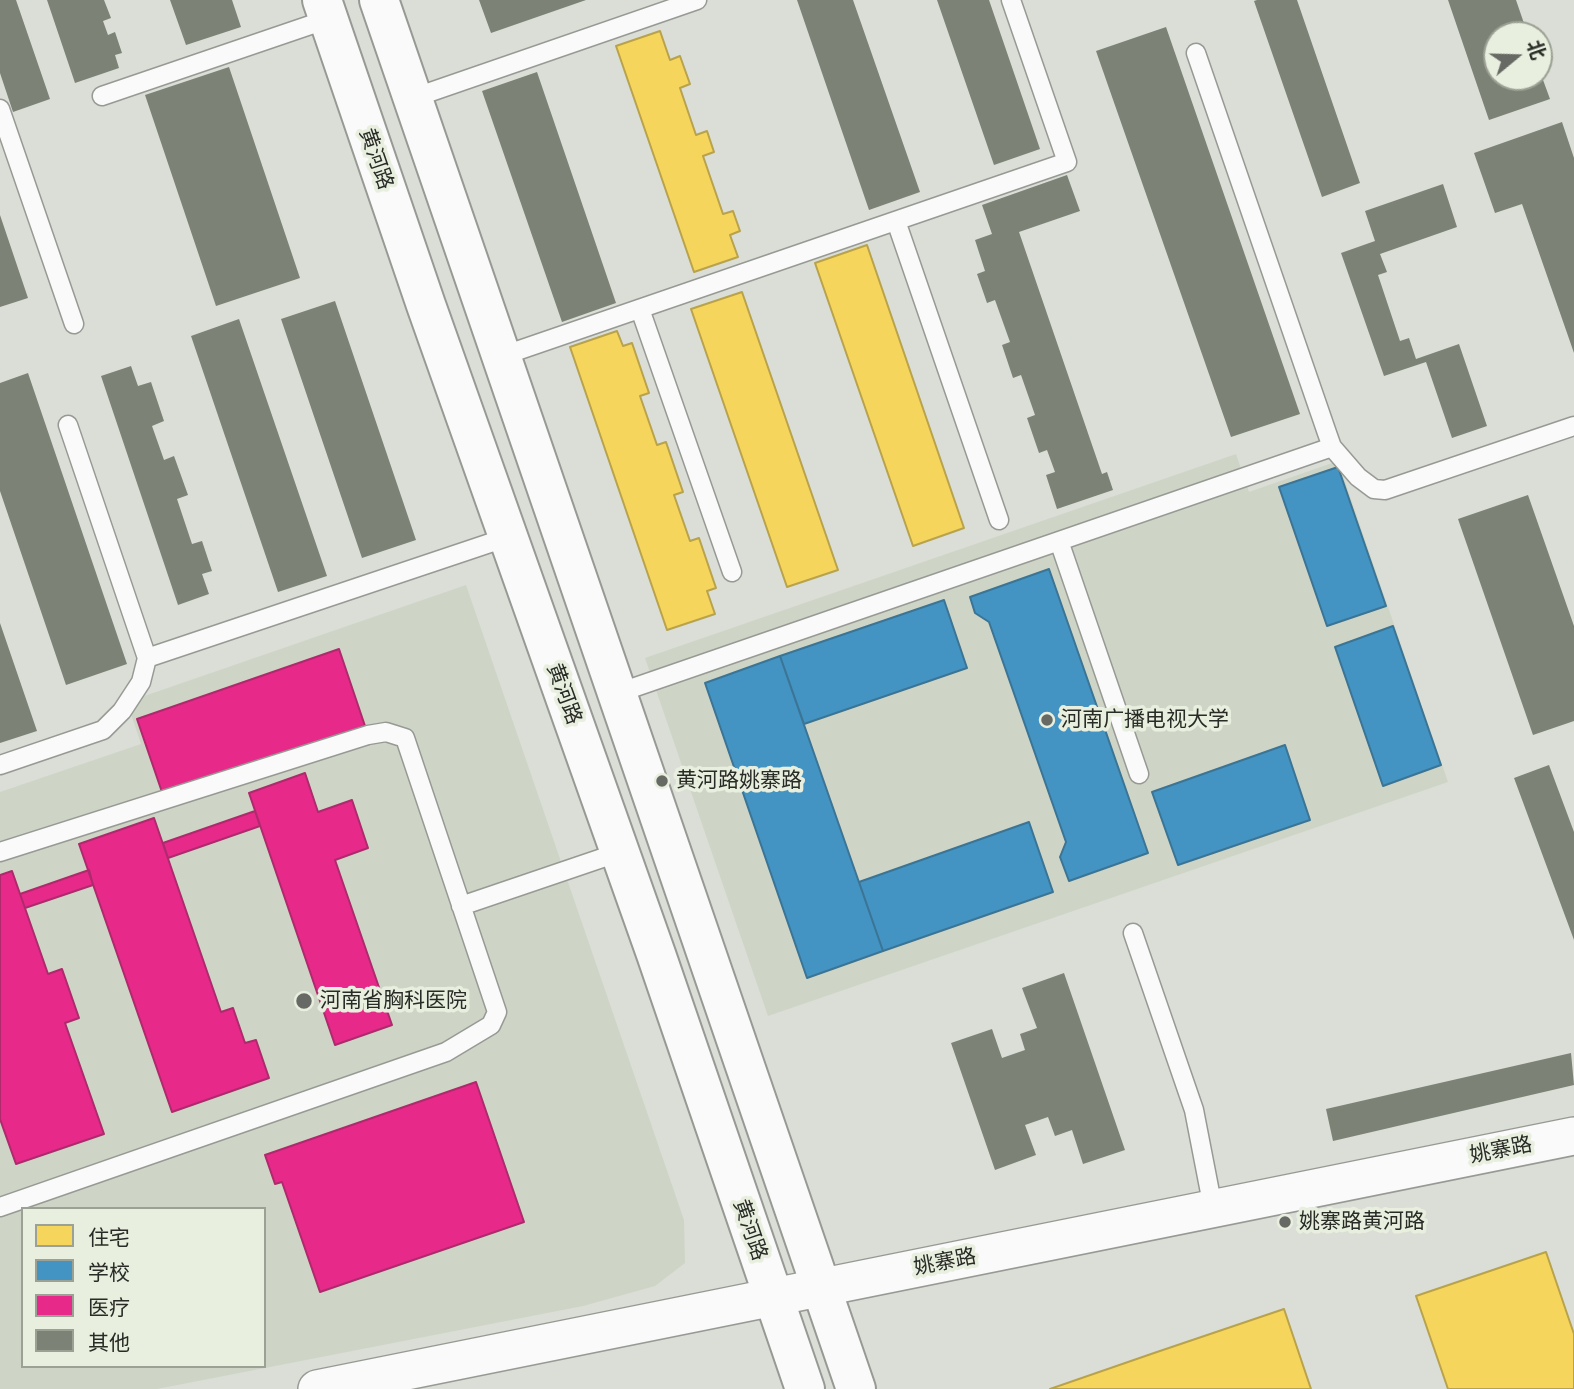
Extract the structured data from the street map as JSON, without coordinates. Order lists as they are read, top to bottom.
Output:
{
  "streets": {
    "main road": ["黄河路"],
    "street": ["姚寨路"]
  },
  "crossings": [
    ["黄河路", "姚寨路"]
  ],
  "places": [
    "河南广播电视大学",
    "黄河路姚寨路",
    "河南省胸科医院",
    "姚寨路黄河路"
  ],
  "legend": [
    "住宅",
    "学校",
    "医疗",
    "其他"
  ],
  "north": "right"
}
